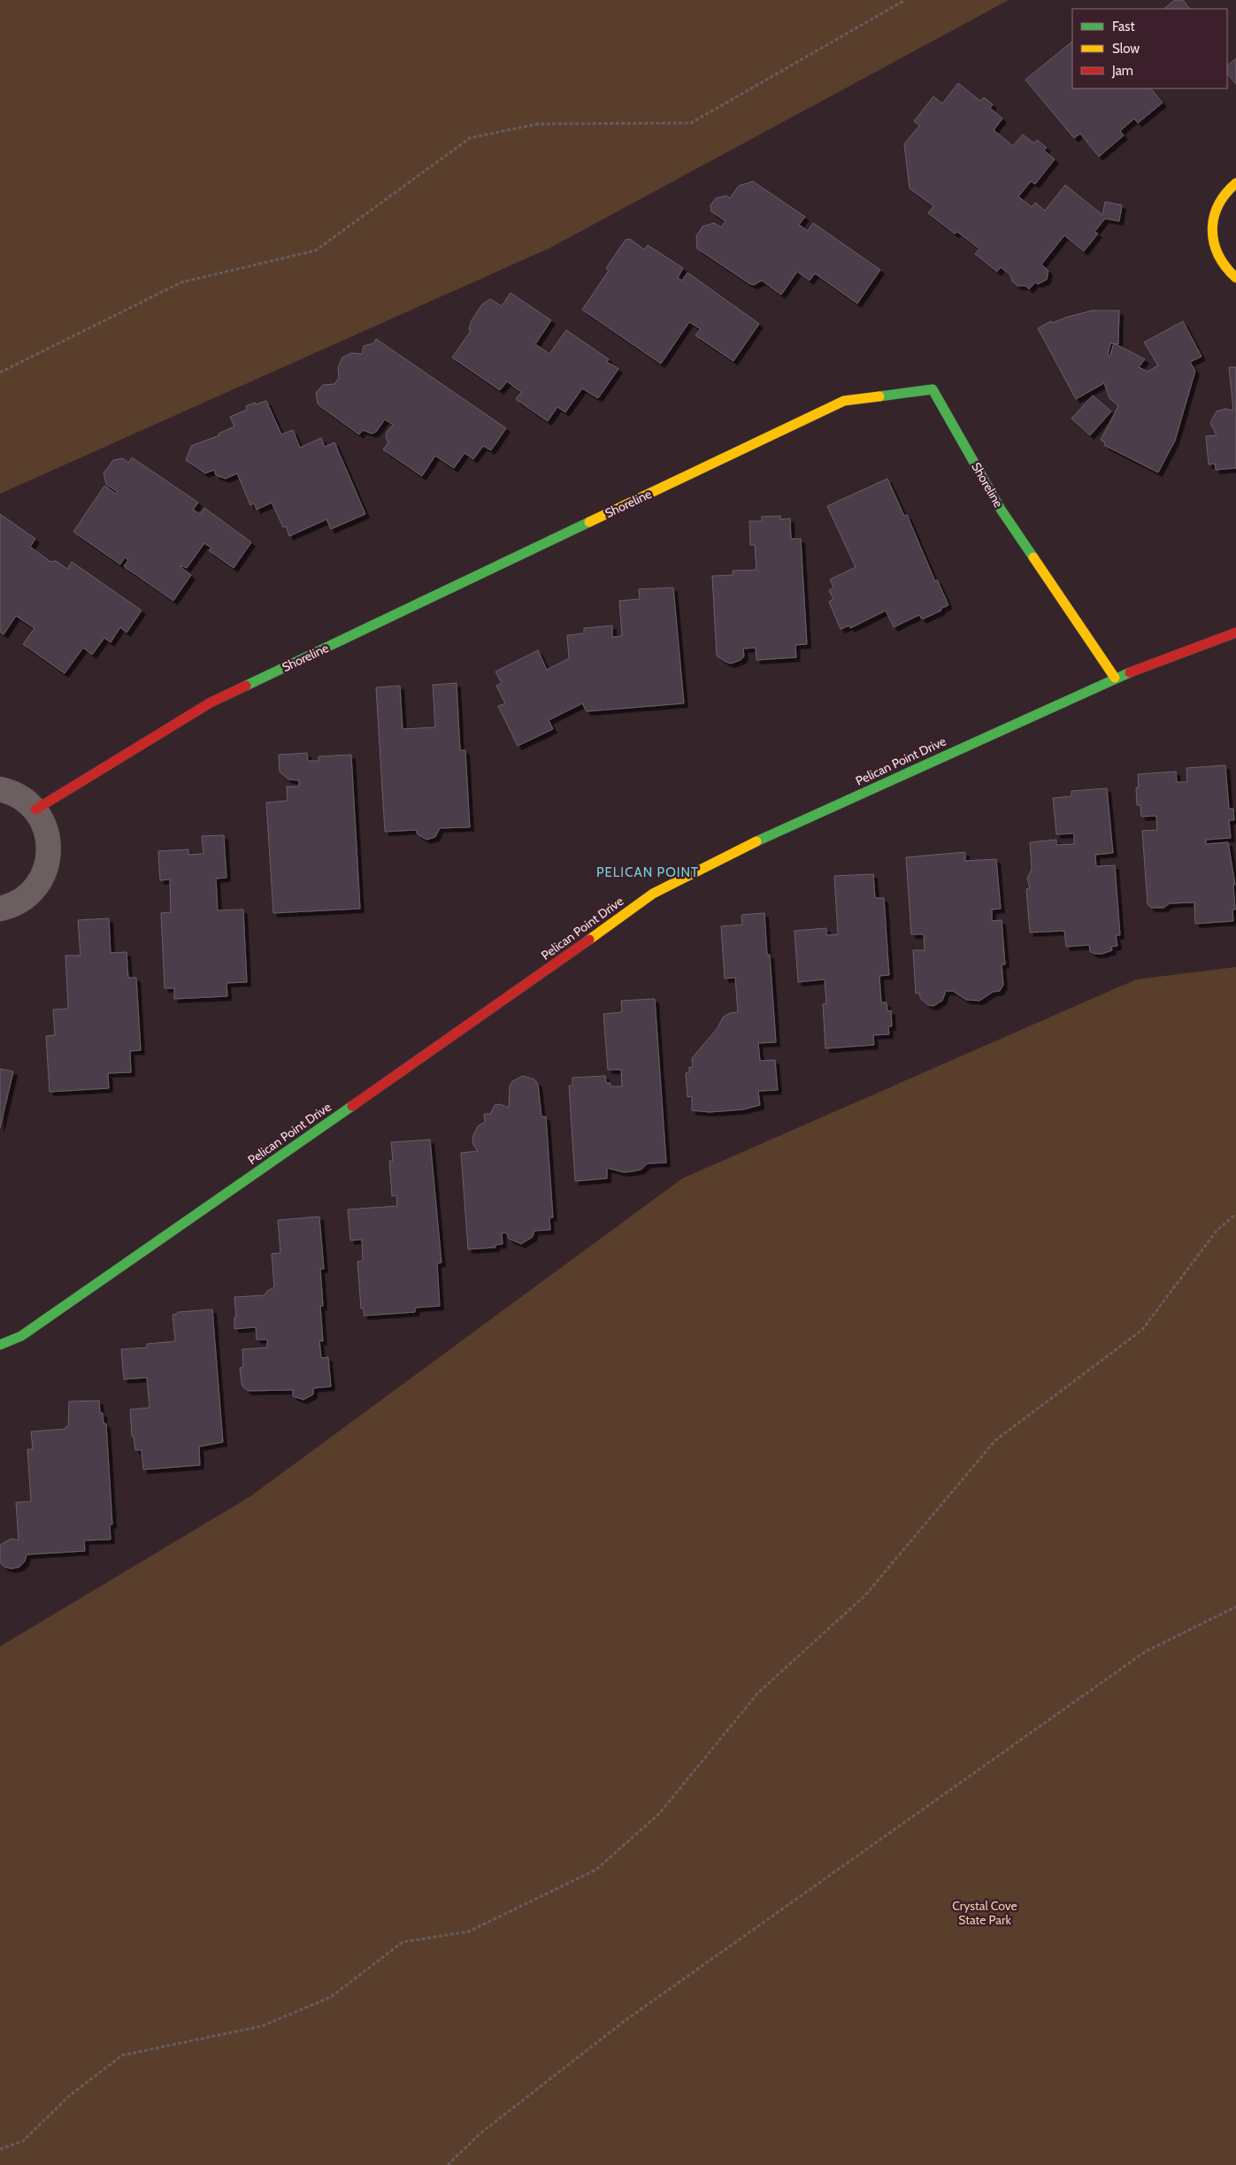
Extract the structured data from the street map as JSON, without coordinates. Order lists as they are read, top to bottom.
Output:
{
  "streets": {
    "street": ["Shoreline", "Pelican Point Drive"]
  },
  "crossings": [
    ["Shoreline", "Pelican Point Drive"]
  ],
  "districts": ["PELICAN POINT"],
  "parks": ["Crystal Cove State Park"],
  "legend": ["Fast", "Slow", "Jam"]
}
